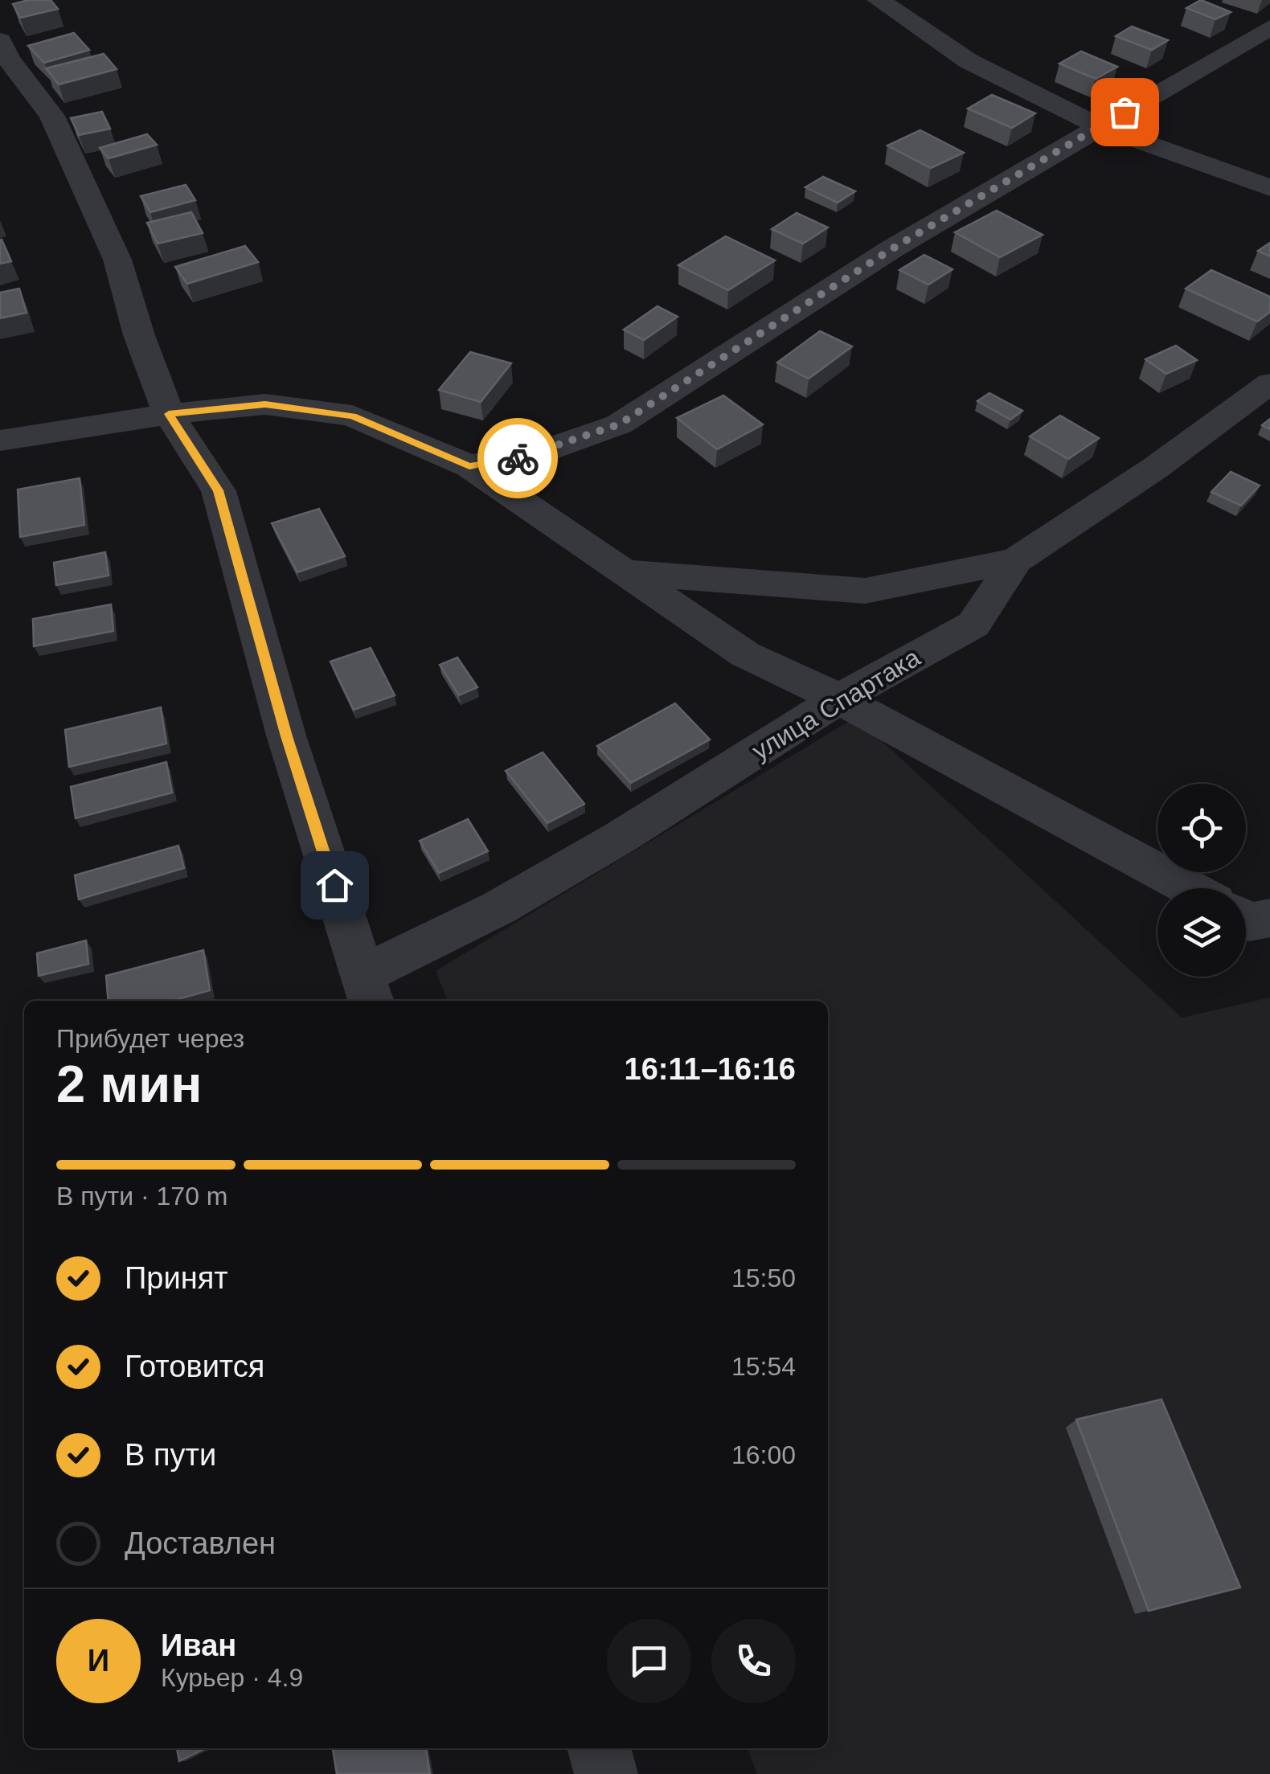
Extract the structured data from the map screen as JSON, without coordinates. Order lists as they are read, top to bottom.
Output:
{
  "streets": {
    "street": ["улица Спартака"]
  },
  "page": {
    "heading": ["2 мин", "Прибудет через", "16:11–16:16"],
    "panel": ["Иван", "Курьер · 4.9"],
    "bar": "В пути · 170 m",
    "list": [
      ["Принят", "15:50"],
      ["Готовится", "15:54"],
      ["В пути", "16:00"],
      "Доставлен"
    ],
    "round": "И"
  }
}
